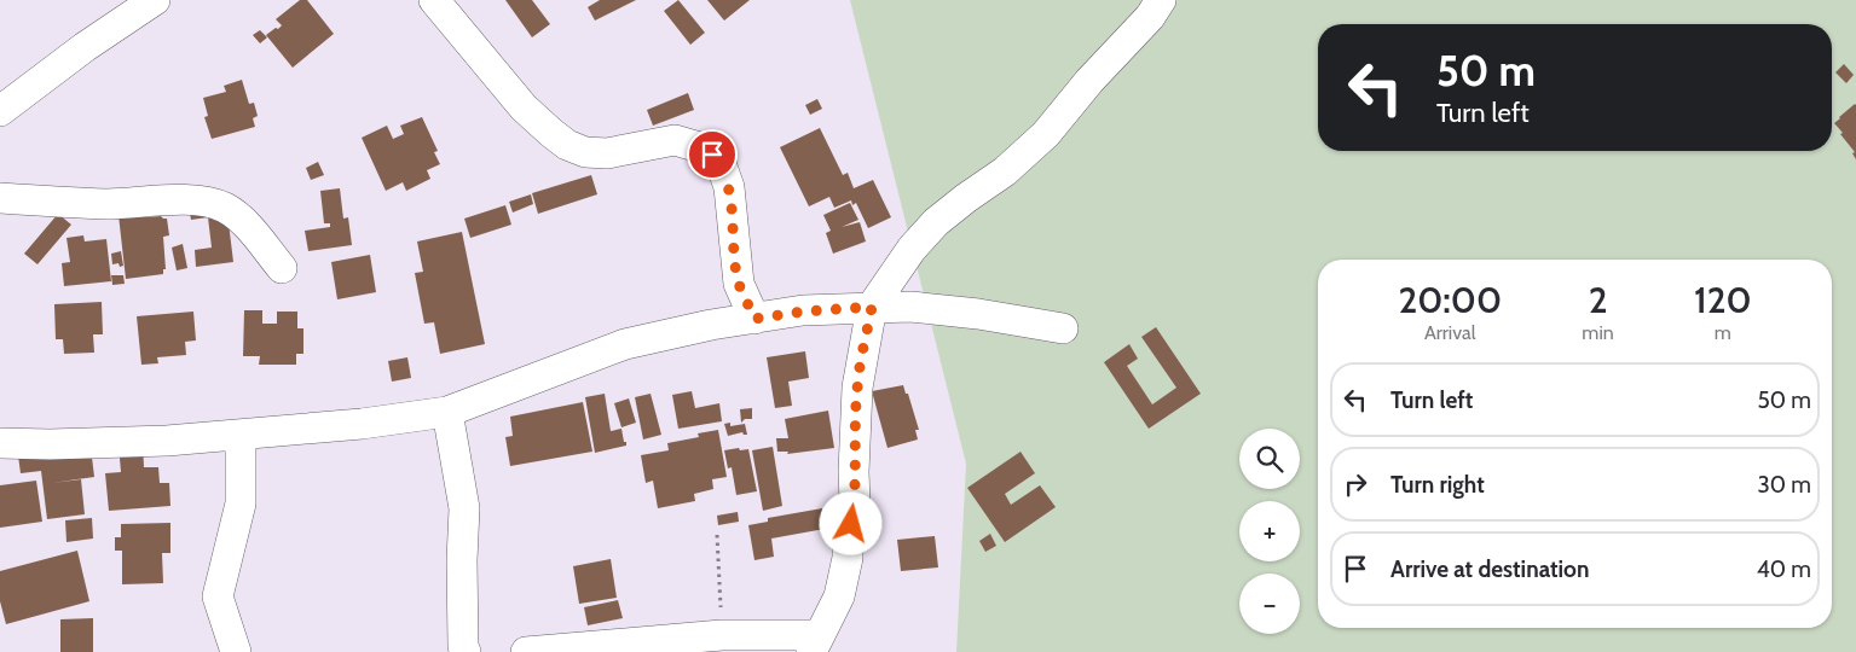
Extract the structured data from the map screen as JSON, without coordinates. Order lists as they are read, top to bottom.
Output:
{
  "page": {
    "turn": ["50 m", "Turn left"],
    "eta": [
      "20:00",
      "Arrival",
      "2",
      "min",
      "120",
      "m"
    ],
    "list": [
      {
        "name": "Turn left",
        "value": "50 m"
      },
      {
        "name": "Turn right",
        "value": "30 m"
      },
      {
        "name": "Arrive at destination",
        "value": "40 m"
      }
    ],
    "map_buttons": ["+", "−"]
  }
}
